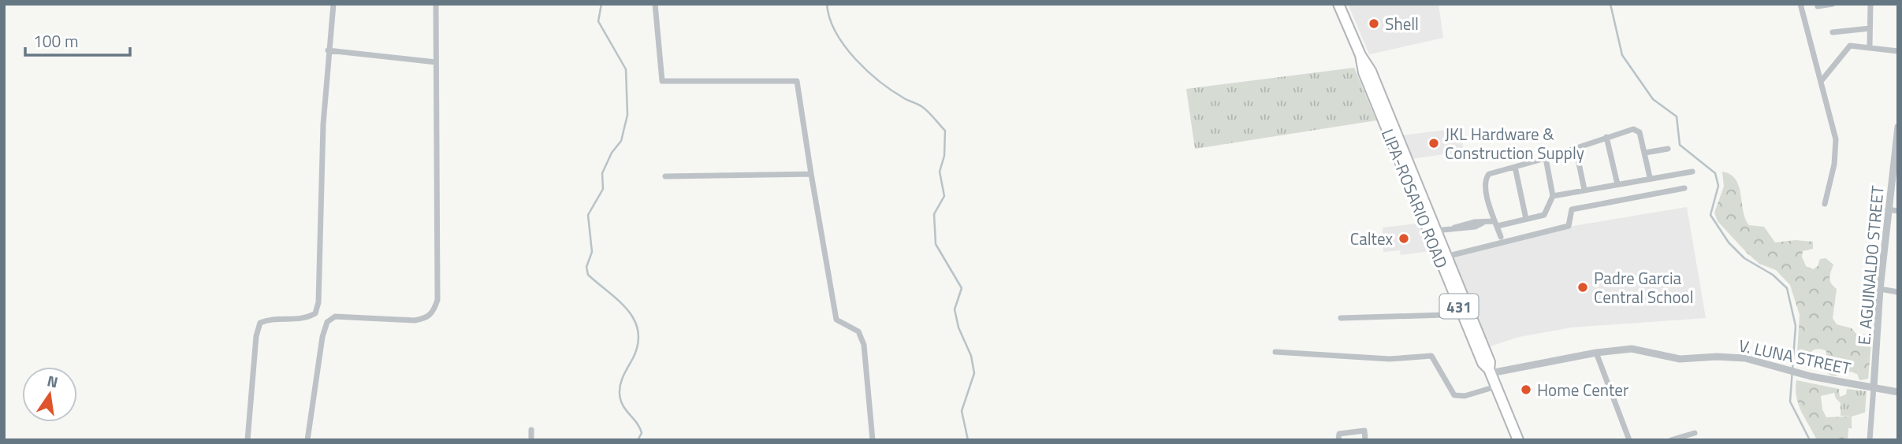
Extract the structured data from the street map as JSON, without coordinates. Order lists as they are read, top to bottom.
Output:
{
  "streets": {
    "main road": ["LIPA-ROSARIO ROAD", "431"],
    "street": ["E. AGUINALDO STREET", "V. LUNA STREET"]
  },
  "crossings": [
    ["LIPA-ROSARIO ROAD", "V. LUNA STREET"],
    ["E. AGUINALDO STREET", "V. LUNA STREET"]
  ],
  "places": [
    "Shell",
    "JKL Hardware & Construction Supply",
    "Caltex",
    "Padre Garcia Central School",
    "Home Center"
  ],
  "scale_bar": "100 m",
  "north": "top"
}
